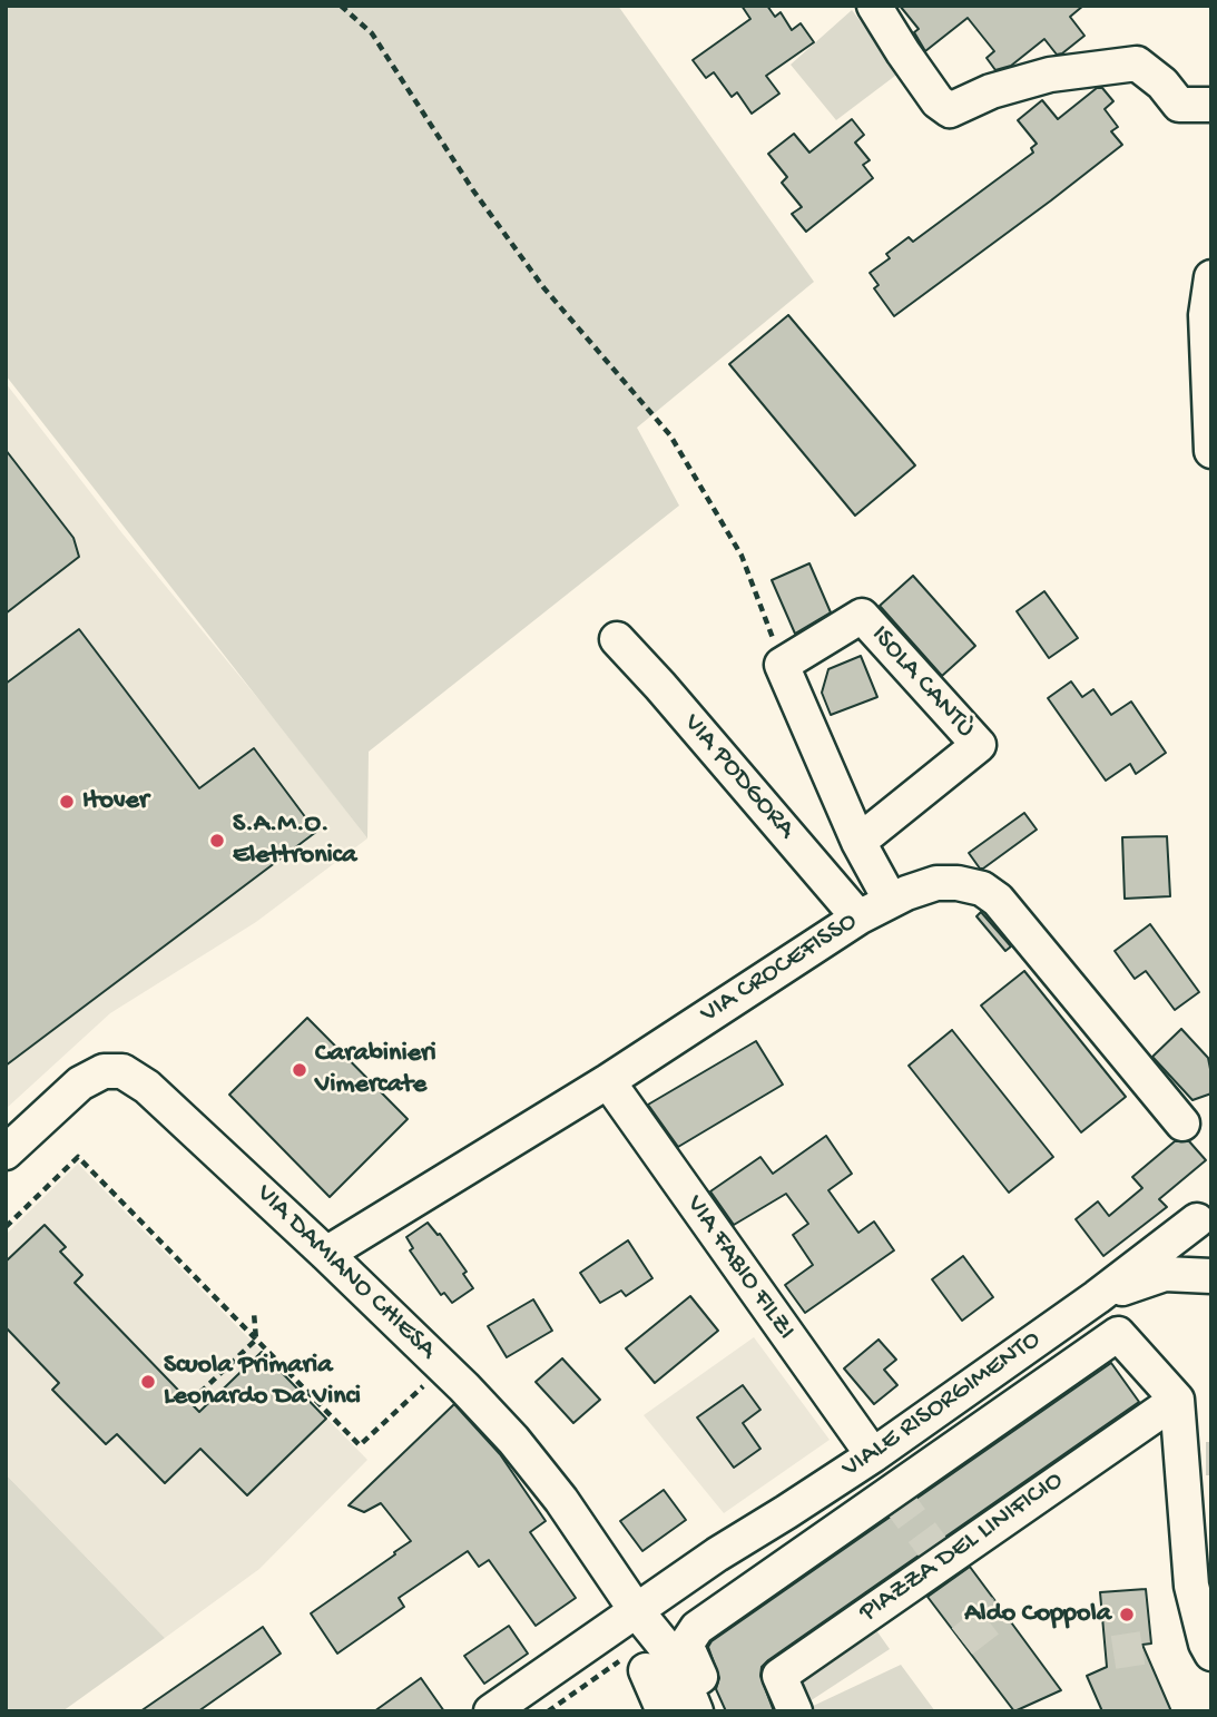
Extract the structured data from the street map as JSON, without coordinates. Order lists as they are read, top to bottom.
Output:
{
  "streets": {
    "street": [
      "ISOLA CANTÙ",
      "VIA PODGORA",
      "VIA CROCEFISSO",
      "VIA FABIO FILZI",
      "VIA DAMIANO CHIESA",
      "VIALE RISORGIMENTO",
      "PIAZZA DEL LINIFICIO"
    ]
  },
  "crossings": [
    ["VIA PODGORA", "VIA CROCEFISSO"],
    ["VIA CROCEFISSO", "VIA FABIO FILZI"],
    ["VIA CROCEFISSO", "VIA DAMIANO CHIESA"],
    ["VIA FABIO FILZI", "VIALE RISORGIMENTO"],
    ["VIA DAMIANO CHIESA", "VIALE RISORGIMENTO"]
  ],
  "places": [
    "Itover",
    "S.A.M.O. Elettronica",
    "Carabinieri Vimercate",
    "Scuola Primaria Leonardo Da Vinci",
    "Aldo Coppola"
  ]
}
